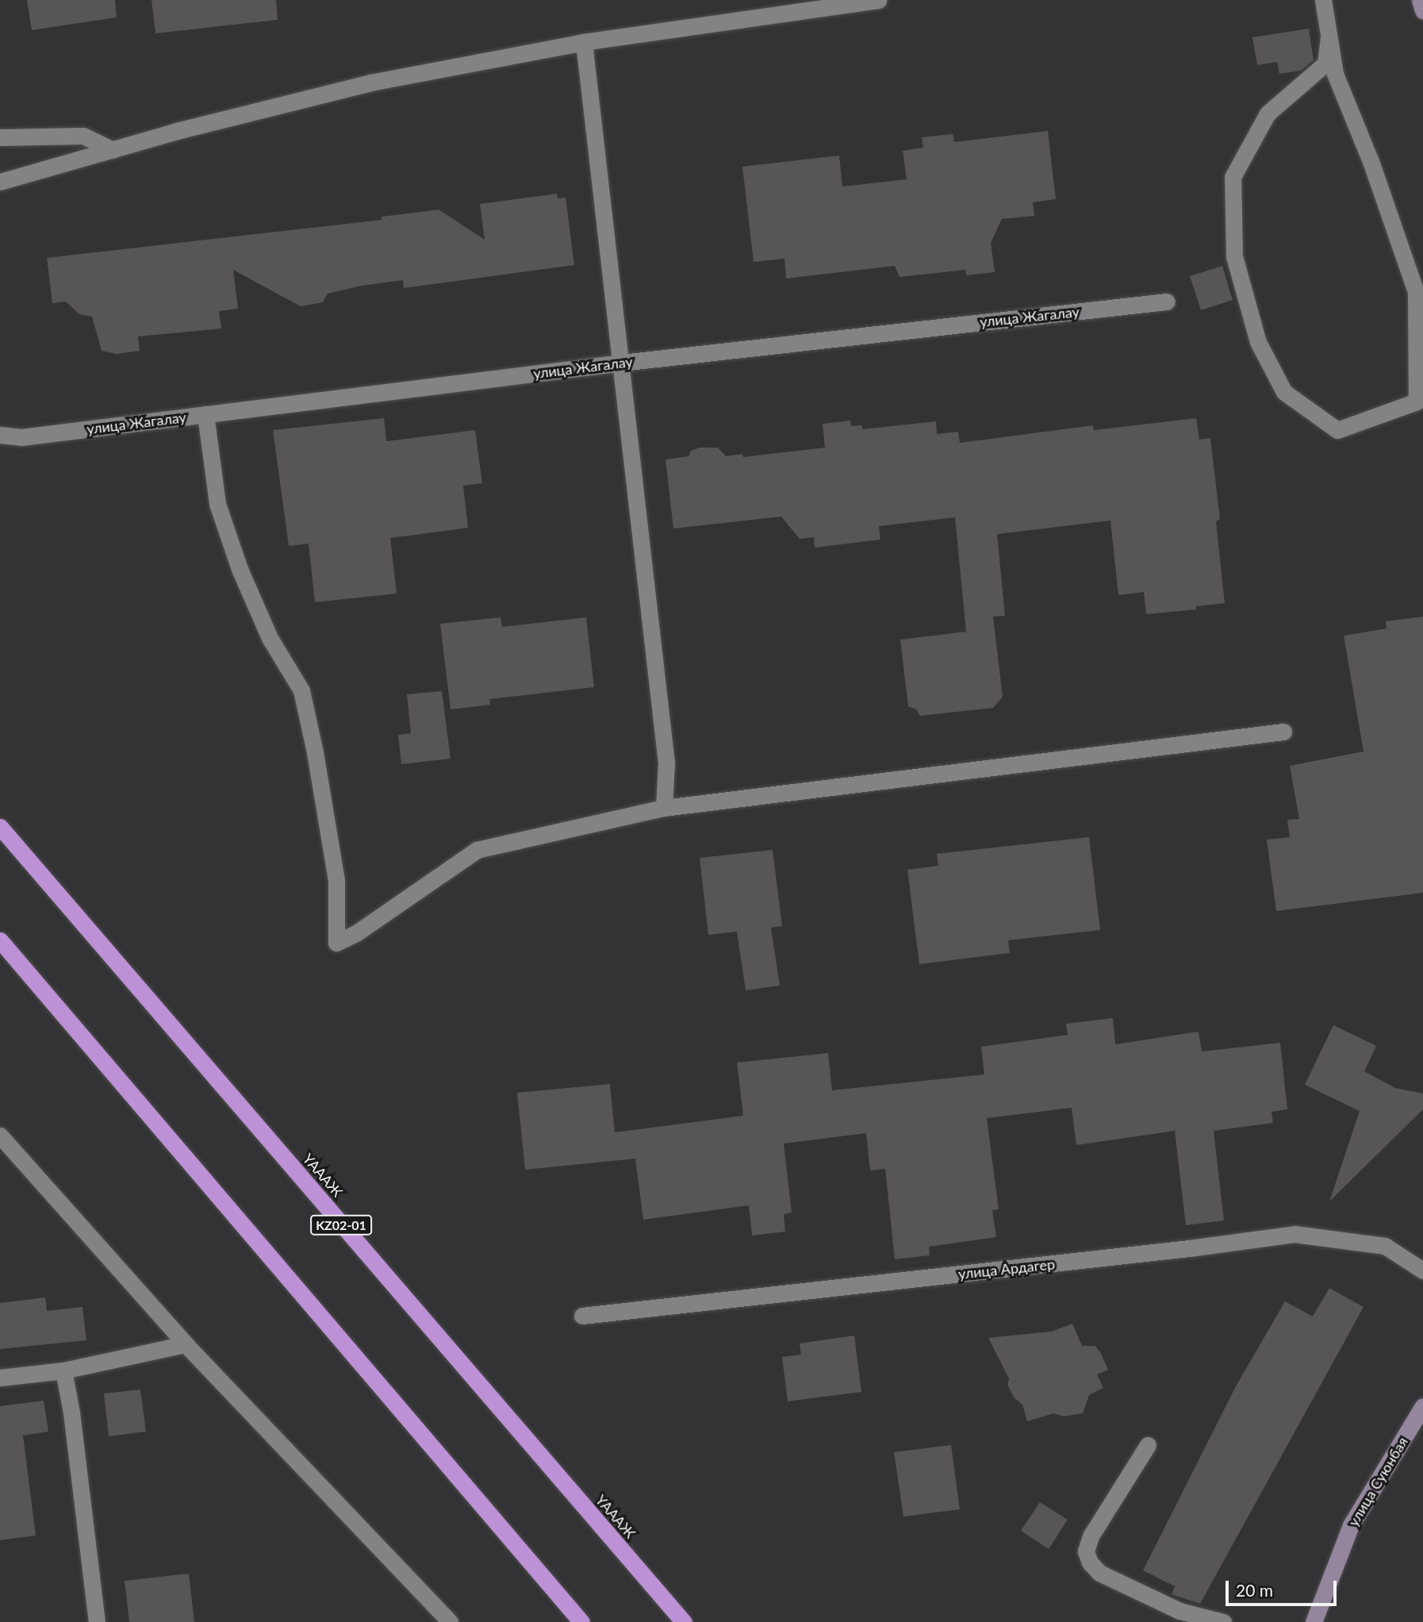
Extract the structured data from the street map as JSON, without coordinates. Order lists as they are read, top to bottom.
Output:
{
  "streets": {
    "highway": ["ҮАААЖ", "KZ02-01"],
    "main road": ["улица Суюнбая"],
    "street": ["улица Жагалау", "улица Ардагер"]
  },
  "scale_bar": "20 m"
}
